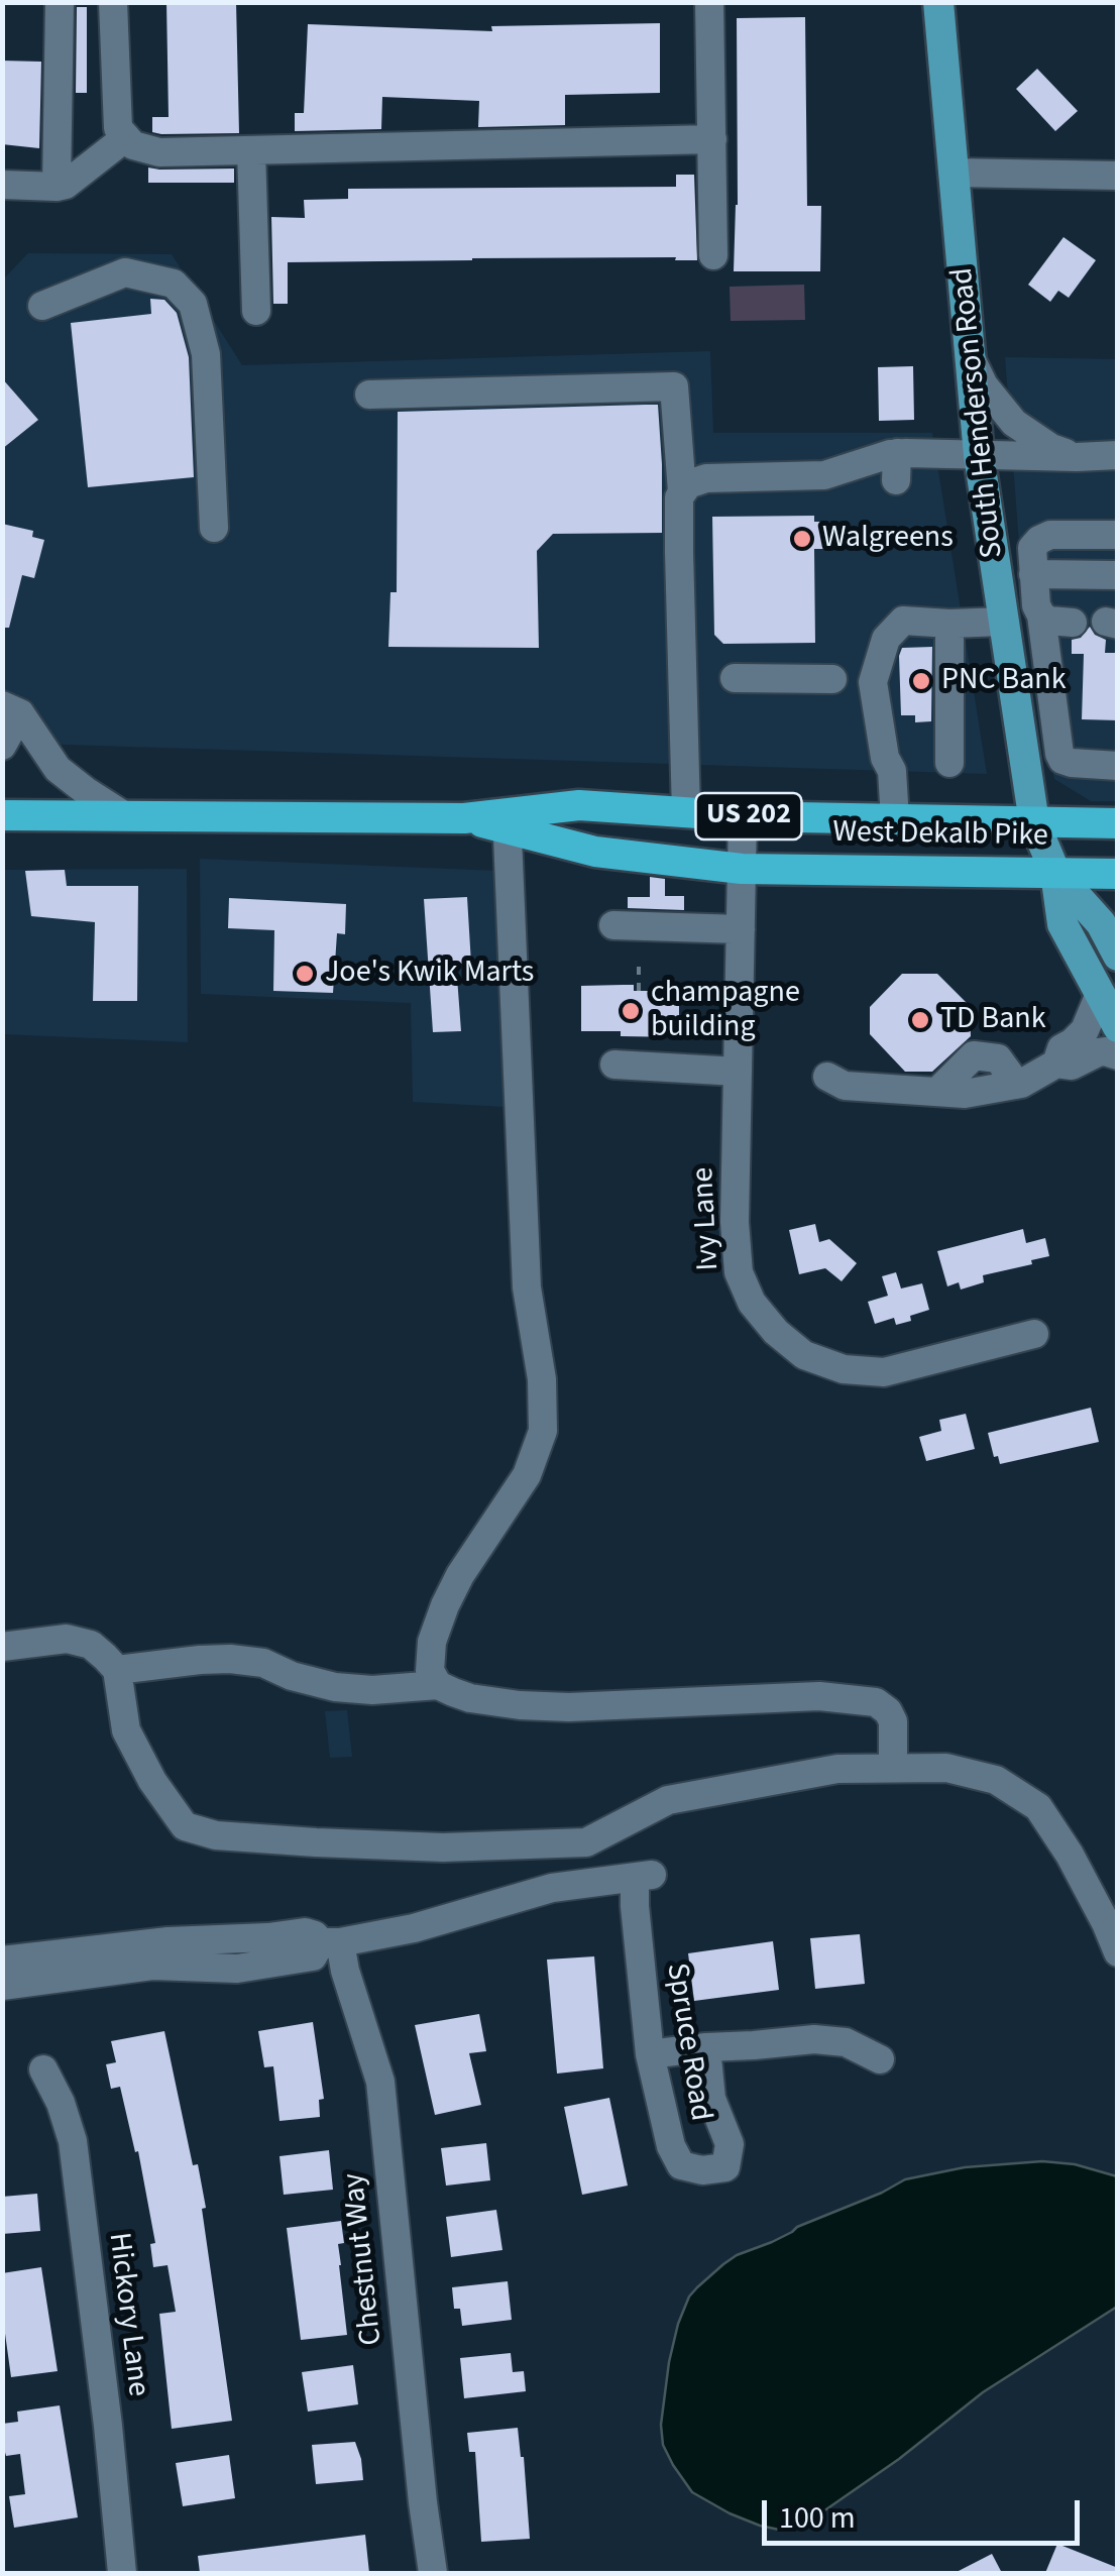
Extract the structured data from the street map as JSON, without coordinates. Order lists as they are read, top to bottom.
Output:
{
  "streets": {
    "highway": ["US 202", "West Dekalb Pike"],
    "main road": ["South Henderson Road"],
    "street": [
      "Ivy Lane",
      "Spruce Road",
      "Chestnut Way",
      "Hickory Lane"
    ]
  },
  "crossings": [
    ["South Henderson Road", "West Dekalb Pike"],
    ["West Dekalb Pike", "Ivy Lane"],
    ["Spruce Road", "Chestnut Way"]
  ],
  "places": [
    "Walgreens",
    "PNC Bank",
    "Joe's Kwik Marts",
    "champagne building",
    "TD Bank"
  ],
  "scale_bar": "100 m"
}
